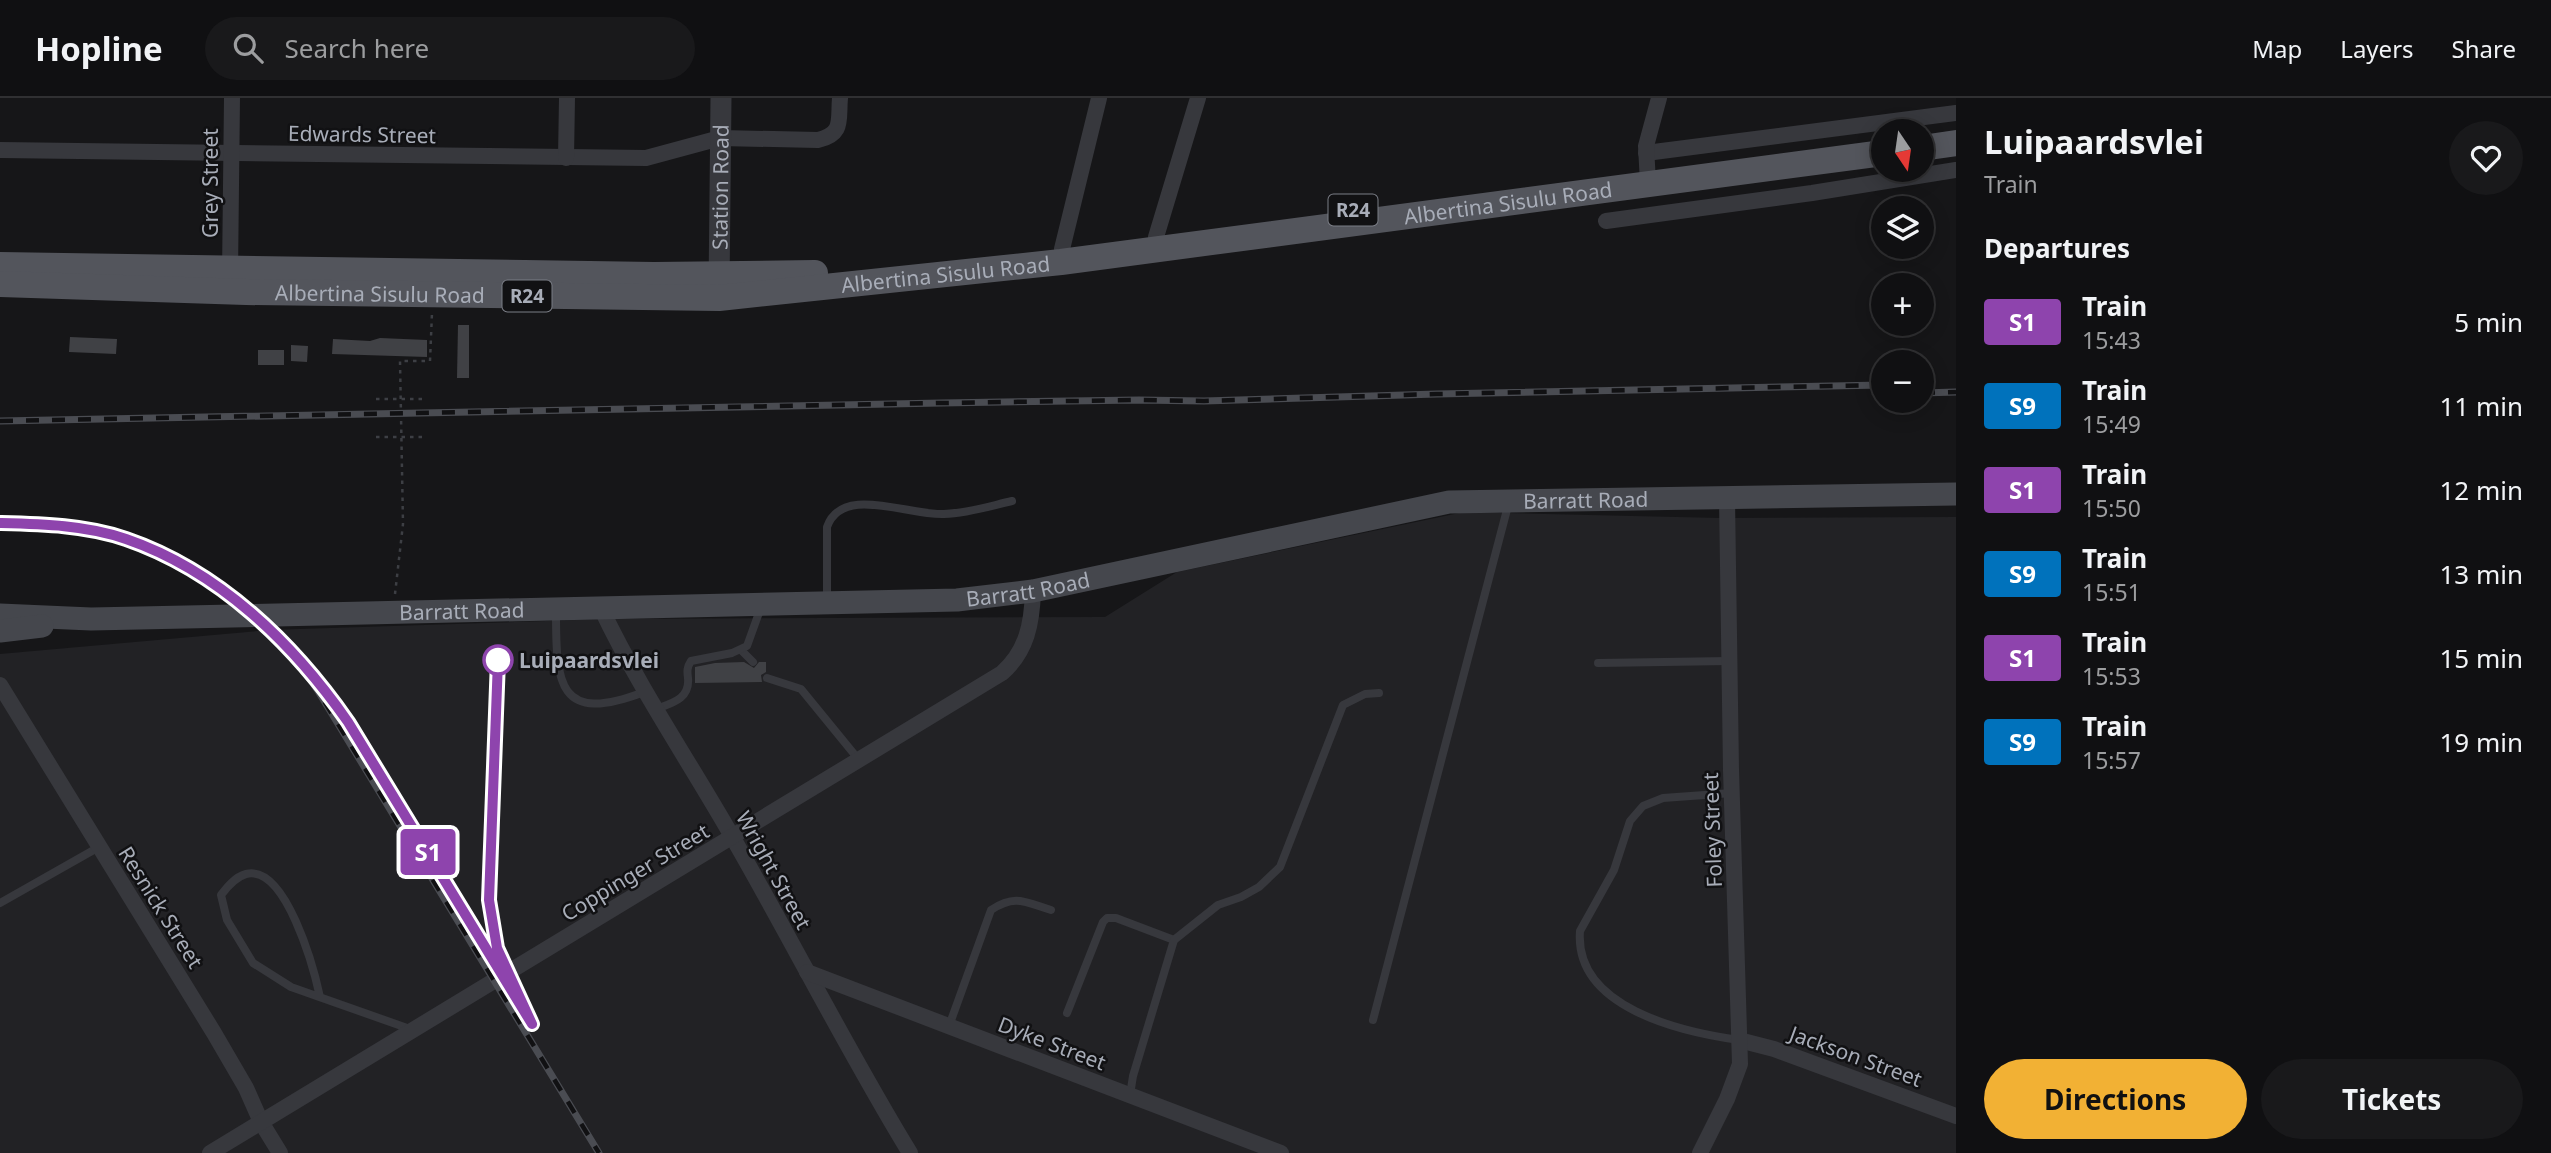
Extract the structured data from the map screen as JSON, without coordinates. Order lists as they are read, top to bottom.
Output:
{
  "streets": {
    "main road": ["Albertina Sisulu Road", "R24", "Barratt Road"],
    "street": [
      "Edwards Street",
      "Grey Street",
      "Station Road",
      "Foley Street",
      "Wright Street",
      "Coppinger Street",
      "Resnick Street",
      "Dyke Street",
      "Jackson Street"
    ]
  },
  "crossings": [
    ["Edwards Street", "Grey Street"],
    ["Edwards Street", "Station Road"],
    ["Grey Street", "Albertina Sisulu Road"],
    ["Station Road", "Albertina Sisulu Road"],
    ["Barratt Road", "Foley Street"],
    ["Barratt Road", "Wright Street"],
    ["Barratt Road", "Coppinger Street"],
    ["Foley Street", "Jackson Street"],
    ["Wright Street", "Coppinger Street"],
    ["Wright Street", "Dyke Street"],
    ["Coppinger Street", "Resnick Street"]
  ],
  "places": ["Luipaardsvlei"],
  "north": "bottom",
  "page": {
    "header": "Hopline",
    "search": "Search here",
    "nav": ["Map", "Layers", "Share"],
    "on_map": "S1",
    "heading": [
      ["Luipaardsvlei", "Train"],
      "Departures"
    ],
    "map_buttons": ["+", "−"],
    "list": [
      {
        "mark": "S1",
        "name": "Train",
        "note": "15:43",
        "value": "5 min"
      },
      {
        "mark": "S9",
        "name": "Train",
        "note": "15:49",
        "value": "11 min"
      },
      {
        "mark": "S1",
        "name": "Train",
        "note": "15:50",
        "value": "12 min"
      },
      {
        "mark": "S9",
        "name": "Train",
        "note": "15:51",
        "value": "13 min"
      },
      {
        "mark": "S1",
        "name": "Train",
        "note": "15:53",
        "value": "15 min"
      },
      {
        "mark": "S9",
        "name": "Train",
        "note": "15:57",
        "value": "19 min"
      }
    ],
    "buttons": ["Directions", "Tickets"]
  }
}
